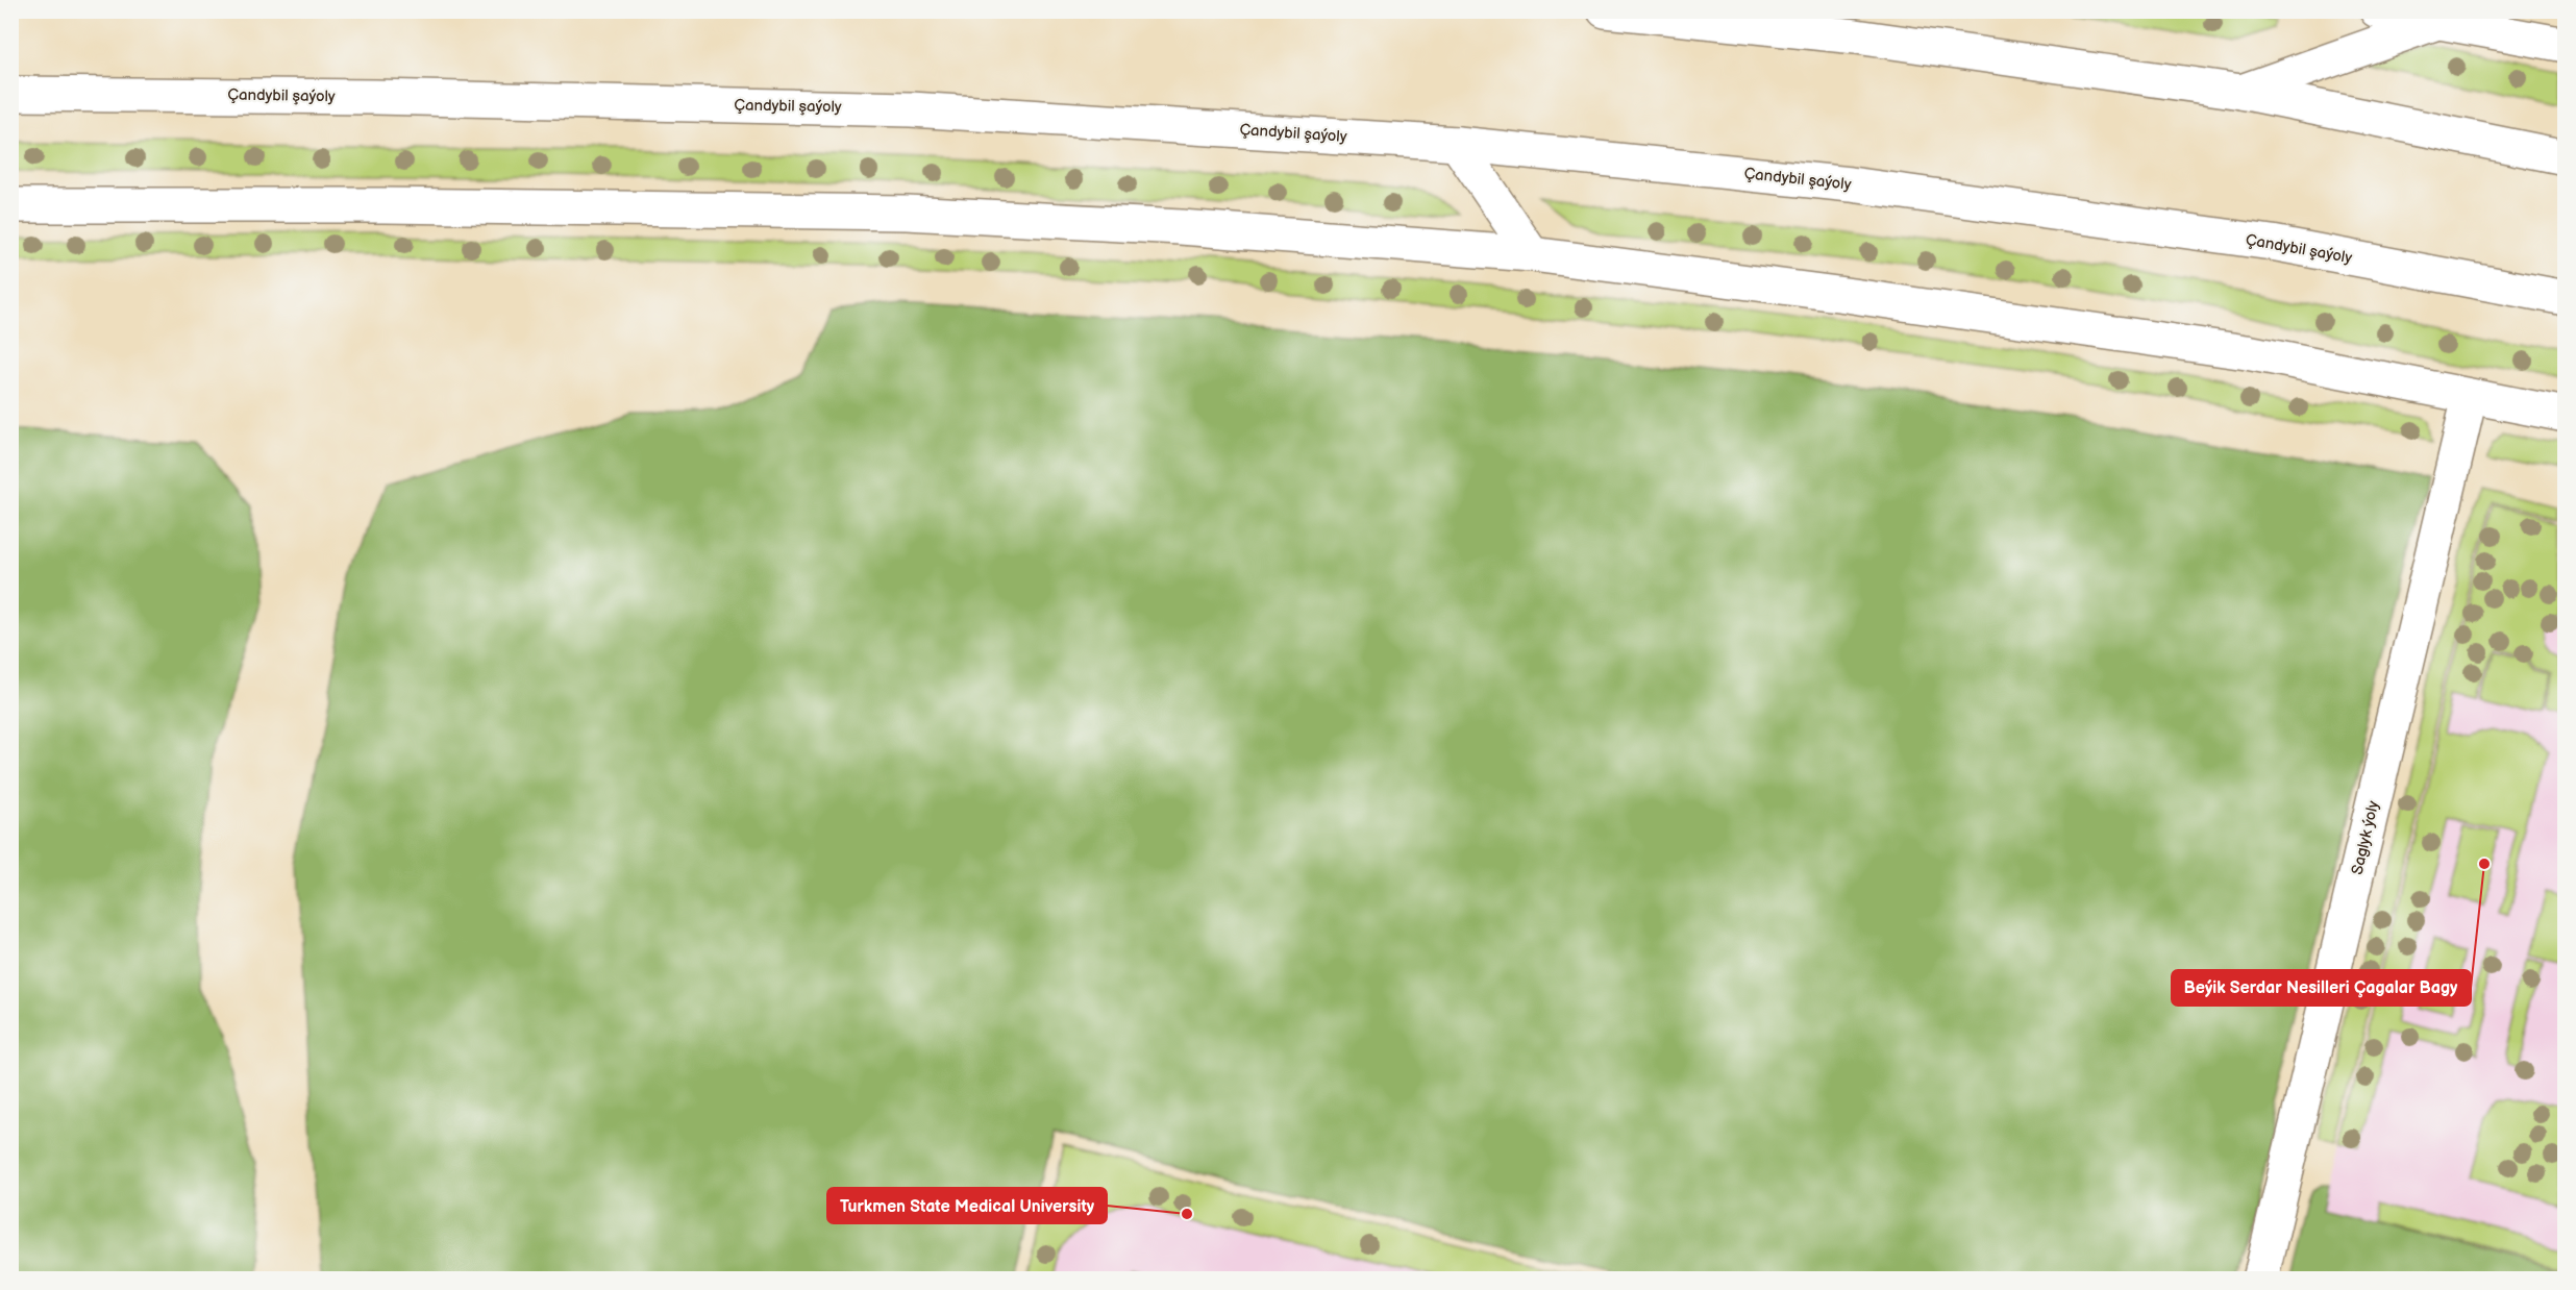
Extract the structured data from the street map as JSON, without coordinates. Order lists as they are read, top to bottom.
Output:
{
  "streets": {
    "street": ["Çandybil şaýoly", "Saglyk ýoly"]
  },
  "places": ["Beýik Serdar Nesilleri Çagalar Bagy", "Turkmen State Medical University"]
}
